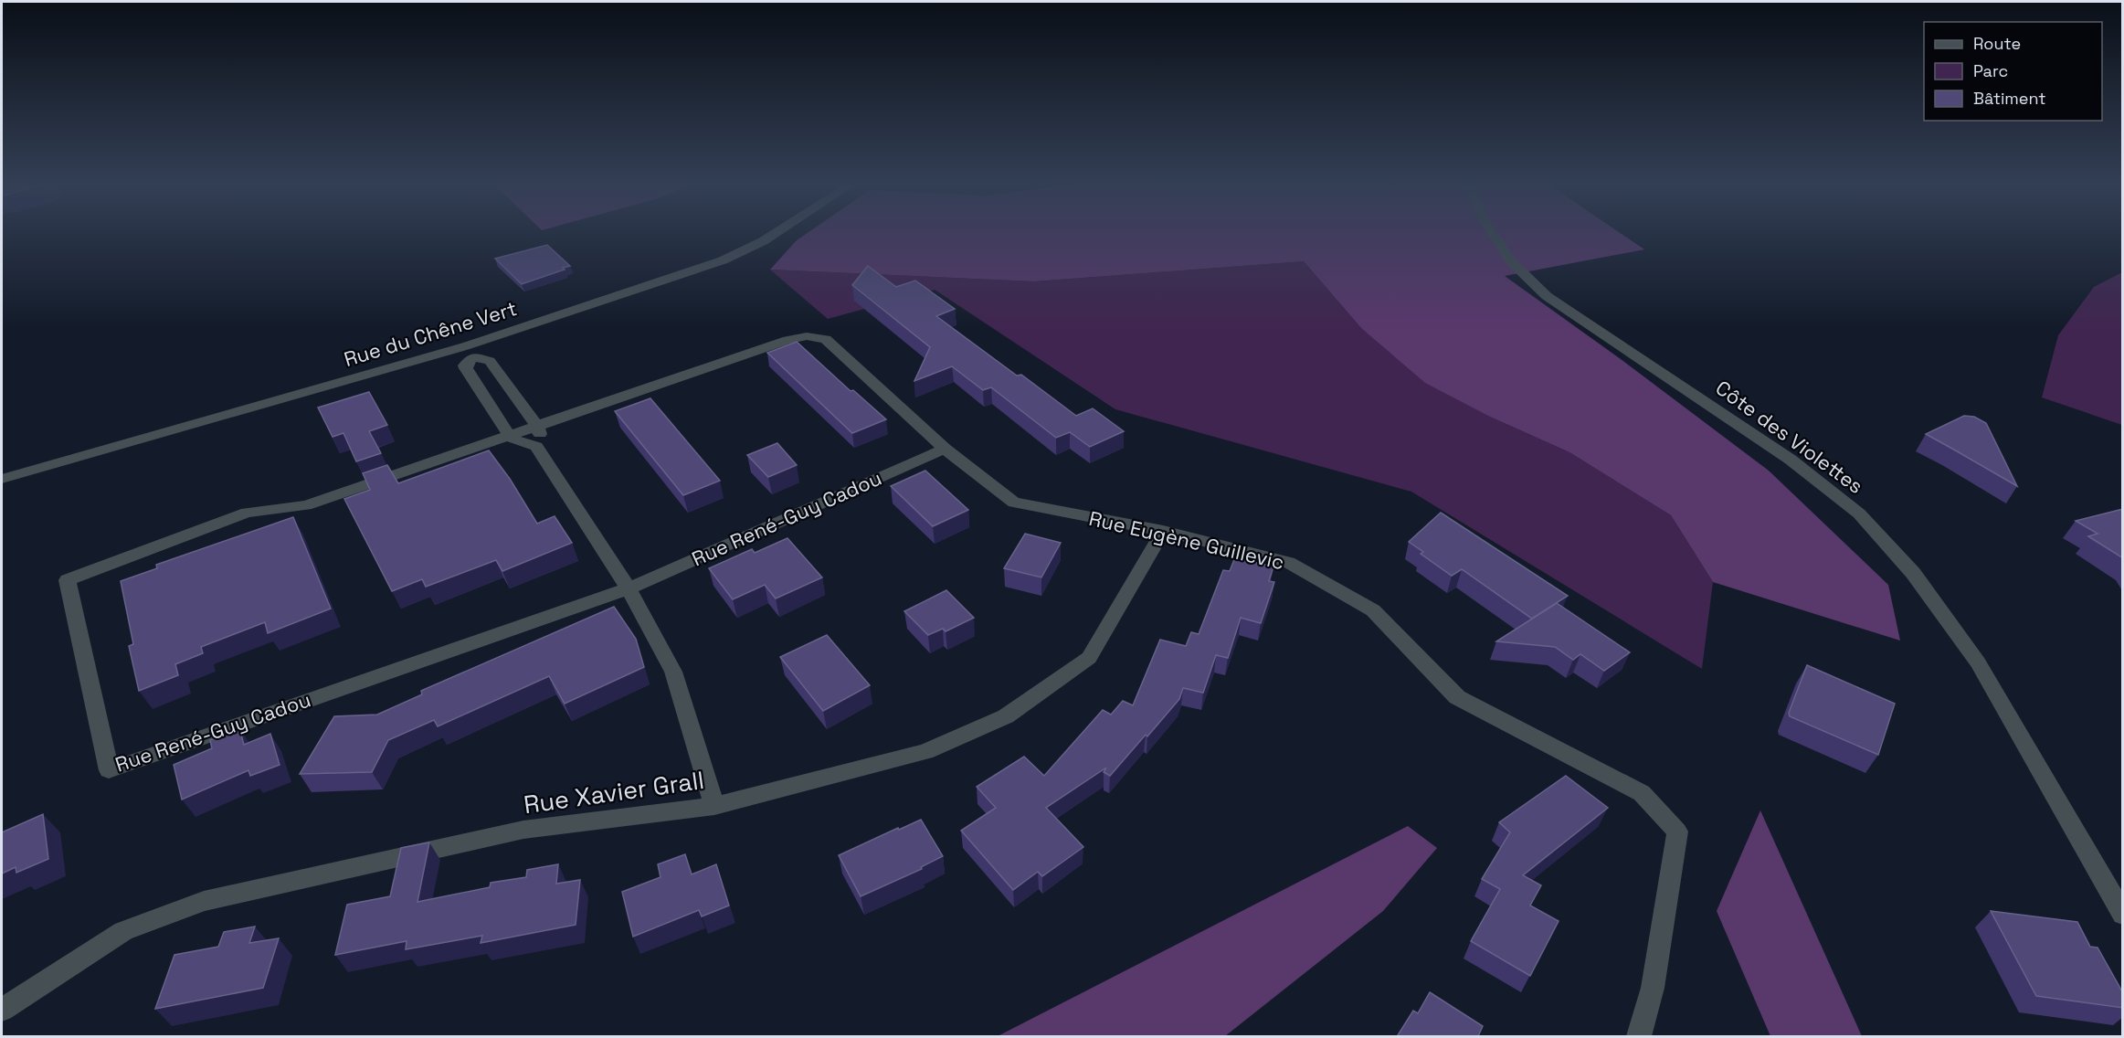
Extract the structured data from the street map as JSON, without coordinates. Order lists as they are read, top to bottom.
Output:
{
  "streets": {
    "street": [
      "Rue du Chêne Vert",
      "Côte des Violettes",
      "Rue René-Guy Cadou",
      "Rue Eugène Guillevic",
      "Rue Xavier Grall"
    ]
  },
  "crossings": [
    ["Rue René-Guy Cadou", "Rue Eugène Guillevic"],
    ["Rue Eugène Guillevic", "Rue Xavier Grall"]
  ],
  "legend": ["Route", "Parc", "Bâtiment"]
}
